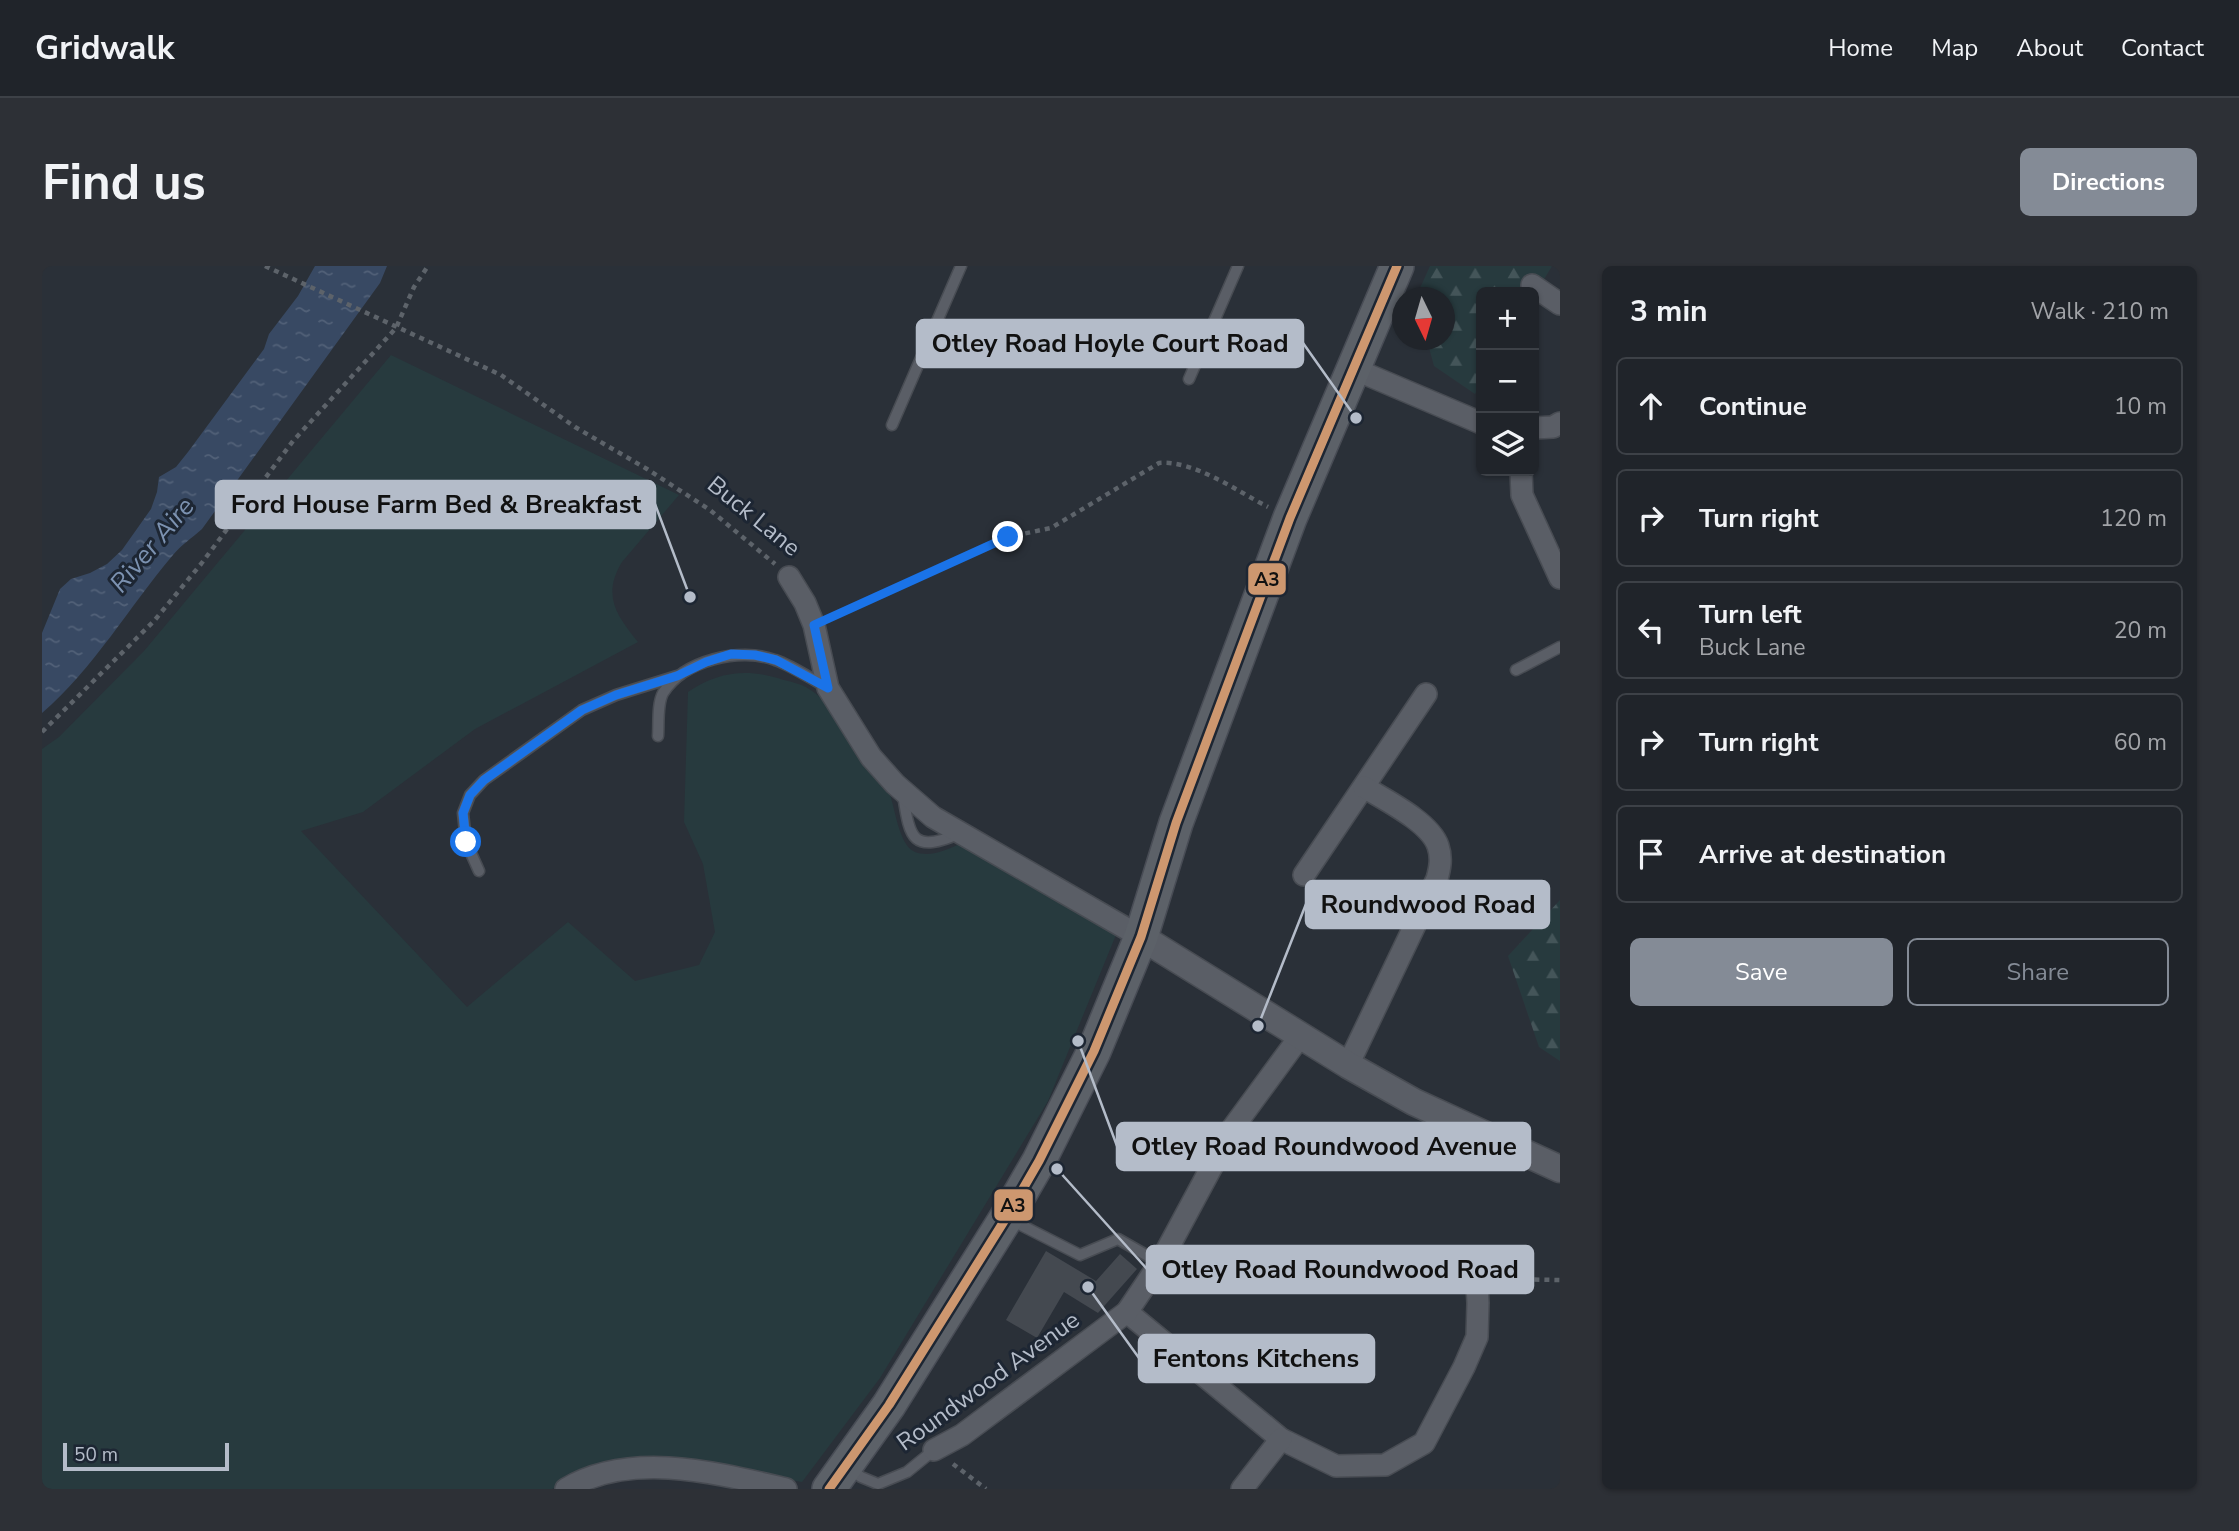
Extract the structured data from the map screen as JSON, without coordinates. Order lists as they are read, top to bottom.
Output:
{
  "streets": {
    "street": ["Buck Lane", "Roundwood Avenue"]
  },
  "water": ["River Aire"],
  "places": [
    "Otley Road Hoyle Court Road",
    "Ford House Farm Bed & Breakfast",
    "Roundwood Road",
    "Otley Road Roundwood Avenue",
    "Otley Road Roundwood Road",
    "Fentons Kitchens"
  ],
  "lines": ["transit line A3"],
  "scale_bar": "50 m",
  "north": "bottom",
  "page": {
    "header": "Gridwalk",
    "nav": [
      "Home",
      "Map",
      "About",
      "Contact"
    ],
    "buttons": [
      "Directions",
      ["Save", "Share"]
    ],
    "title": "Find us",
    "heading": ["3 min", "Walk · 210 m"],
    "map_buttons": ["+", "−"],
    "list": [
      ["Continue", "10 m"],
      ["Turn right", "120 m"],
      ["Turn left", "Buck Lane", "20 m"],
      ["Turn right", "60 m"],
      "Arrive at destination"
    ],
    "scale": "50 m"
  }
}
